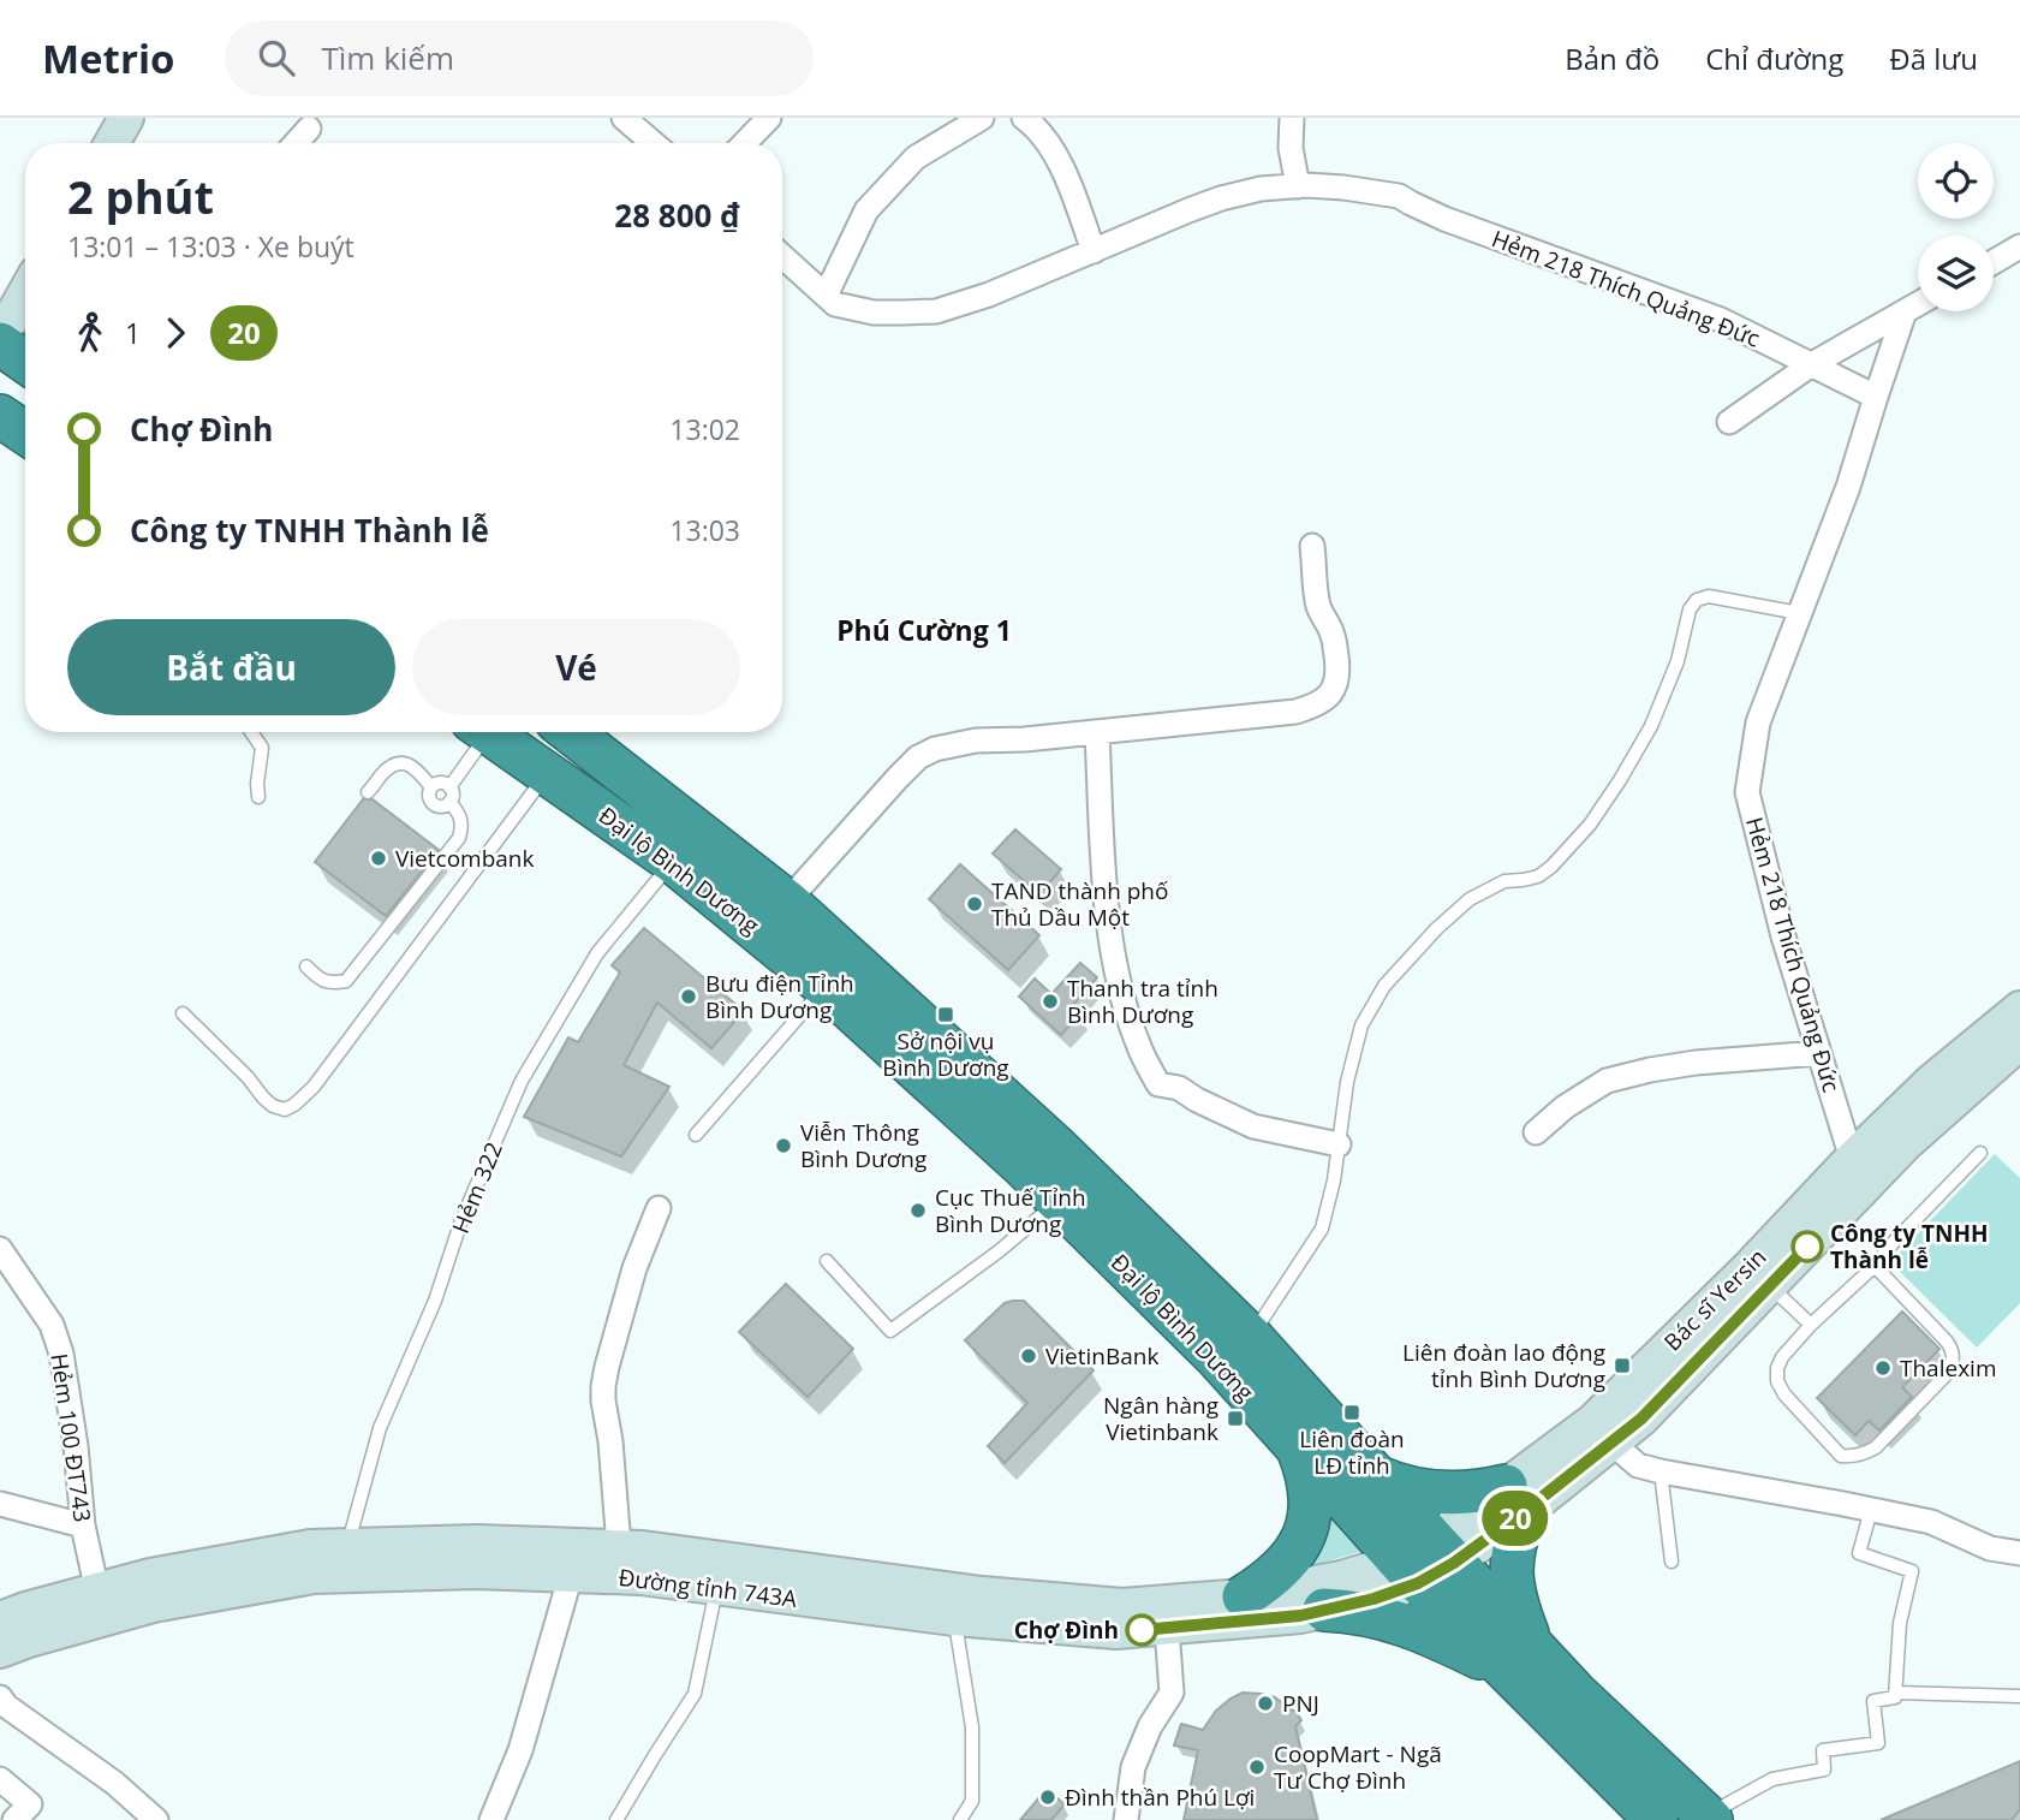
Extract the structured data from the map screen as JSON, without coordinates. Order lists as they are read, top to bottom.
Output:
{
  "streets": {
    "highway": ["Đại lộ Bình Dương"],
    "main road": ["Bác sĩ Yersin", "Đường tỉnh 743A"],
    "street": ["Hẻm 218 Thích Quảng Đức", "Hẻm 100 ĐT743"],
    "lane": ["Hẻm 322"]
  },
  "crossings": [
    ["Hẻm 218 Thích Quảng Đức", "Bác sĩ Yersin"],
    ["Đại lộ Bình Dương", "Hẻm 322"],
    ["Đại lộ Bình Dương", "Bác sĩ Yersin"],
    ["Đại lộ Bình Dương", "Đường tỉnh 743A"],
    ["Hẻm 322", "Đường tỉnh 743A"],
    ["Hẻm 100 ĐT743", "Đường tỉnh 743A"]
  ],
  "districts": ["Phú Cường 1"],
  "places": {
    "other": [
      "Vietcombank",
      "TAND thành phố Thủ Dầu Một",
      "Bưu điện Tỉnh Bình Dương",
      "Thanh tra tỉnh Bình Dương",
      "Viễn Thông Bình Dương",
      "Cục Thuế Tỉnh Bình Dương",
      "Công ty TNHH Thành lễ",
      "VietinBank",
      "Thalexim",
      "Chợ Đình",
      "PNJ",
      "CoopMart - Ngã Tư Chợ Đình",
      "Đình thần Phú Lợi"
    ],
    "transit": [
      "Sở nội vụ Bình Dương",
      "Liên đoàn lao động tỉnh Bình Dương",
      "Liên đoàn LĐ tỉnh",
      "Ngân hàng Vietinbank"
    ]
  },
  "lines": ["bus line 20"],
  "page": {
    "header": "Metrio",
    "search": "Tìm kiếm",
    "nav": ["Bản đồ", "Chỉ đường", "Đã lưu"],
    "on_map": "20",
    "heading": ["2 phút", "13:01 – 13:03 · Xe buýt", "28 800 ₫"],
    "legs": ["1", "20"],
    "list": [
      {
        "name": "Chợ Đình",
        "value": "13:02"
      },
      {
        "name": "Công ty TNHH Thành lễ",
        "value": "13:03"
      }
    ],
    "buttons": ["Bắt đầu", "Vé"]
  }
}
